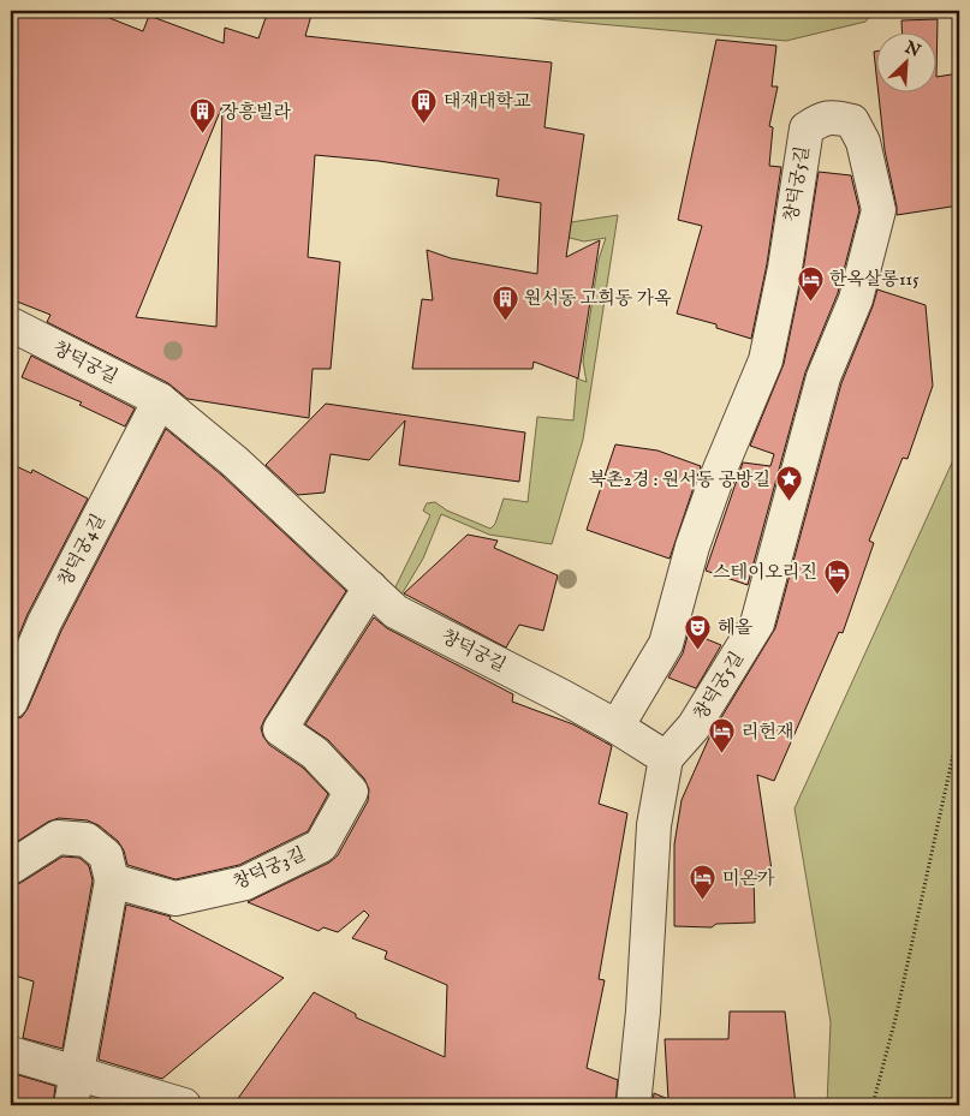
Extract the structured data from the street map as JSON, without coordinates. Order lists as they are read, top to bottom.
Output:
{
  "streets": {
    "street": [
      "창덕궁5길",
      "창덕궁길",
      "창덕궁4길",
      "창덕궁3길"
    ]
  },
  "crossings": [
    ["창덕궁5길", "창덕궁길"],
    ["창덕궁길", "창덕궁4길"],
    ["창덕궁길", "창덕궁3길"]
  ],
  "places": {
    "building": ["태재대학교", "장흥빌라", "원서동 고희동 가옥"],
    "hotel": [
      "한옥살롱115",
      "스테이오리진",
      "리헌재",
      "미온가"
    ],
    "place": ["북촌2경 : 원서동 공방길"],
    "theatre": ["헤올"]
  },
  "north": "top right"
}
